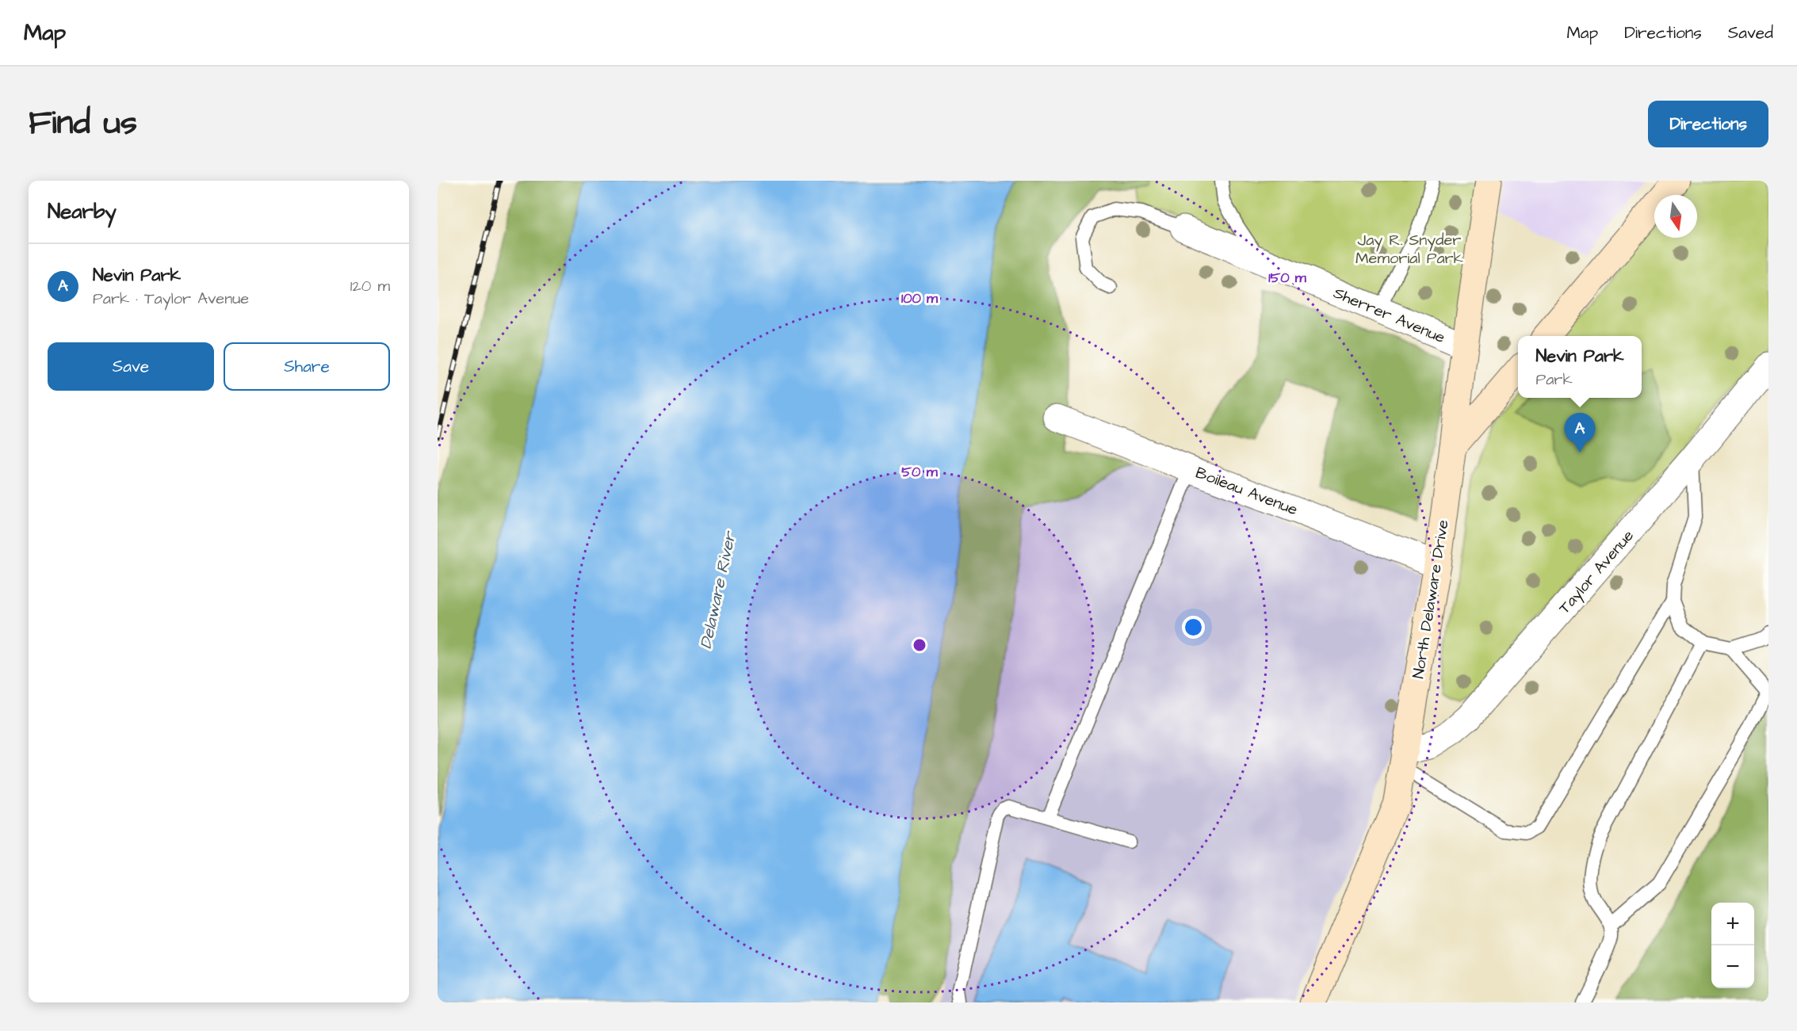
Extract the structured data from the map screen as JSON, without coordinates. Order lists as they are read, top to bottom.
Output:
{
  "streets": {
    "main road": ["North Delaware Drive"],
    "street": ["Sherrer Avenue", "Boileau Avenue", "Taylor Avenue"]
  },
  "crossings": [
    ["Sherrer Avenue", "North Delaware Drive"],
    ["Boileau Avenue", "North Delaware Drive"],
    ["Taylor Avenue", "North Delaware Drive"]
  ],
  "water": ["Delaware River"],
  "parks": ["Jay R. Snyder Memorial Park"],
  "north": "bottom",
  "page": {
    "header": "Map",
    "nav": ["Map", "Directions", "Saved"],
    "title": "Find us",
    "buttons": [
      "Directions",
      ["Save", "Share"]
    ],
    "heading": "Nearby",
    "list": [
      {
        "mark": "A",
        "name": "Nevin Park",
        "note": "Park · Taylor Avenue",
        "value": "120 m"
      }
    ],
    "popup": ["Nevin Park", "Park"],
    "pins": "A",
    "map_buttons": ["+", "−"]
  },
  "rings": ["150 m", "100 m", "50 m"]
}
